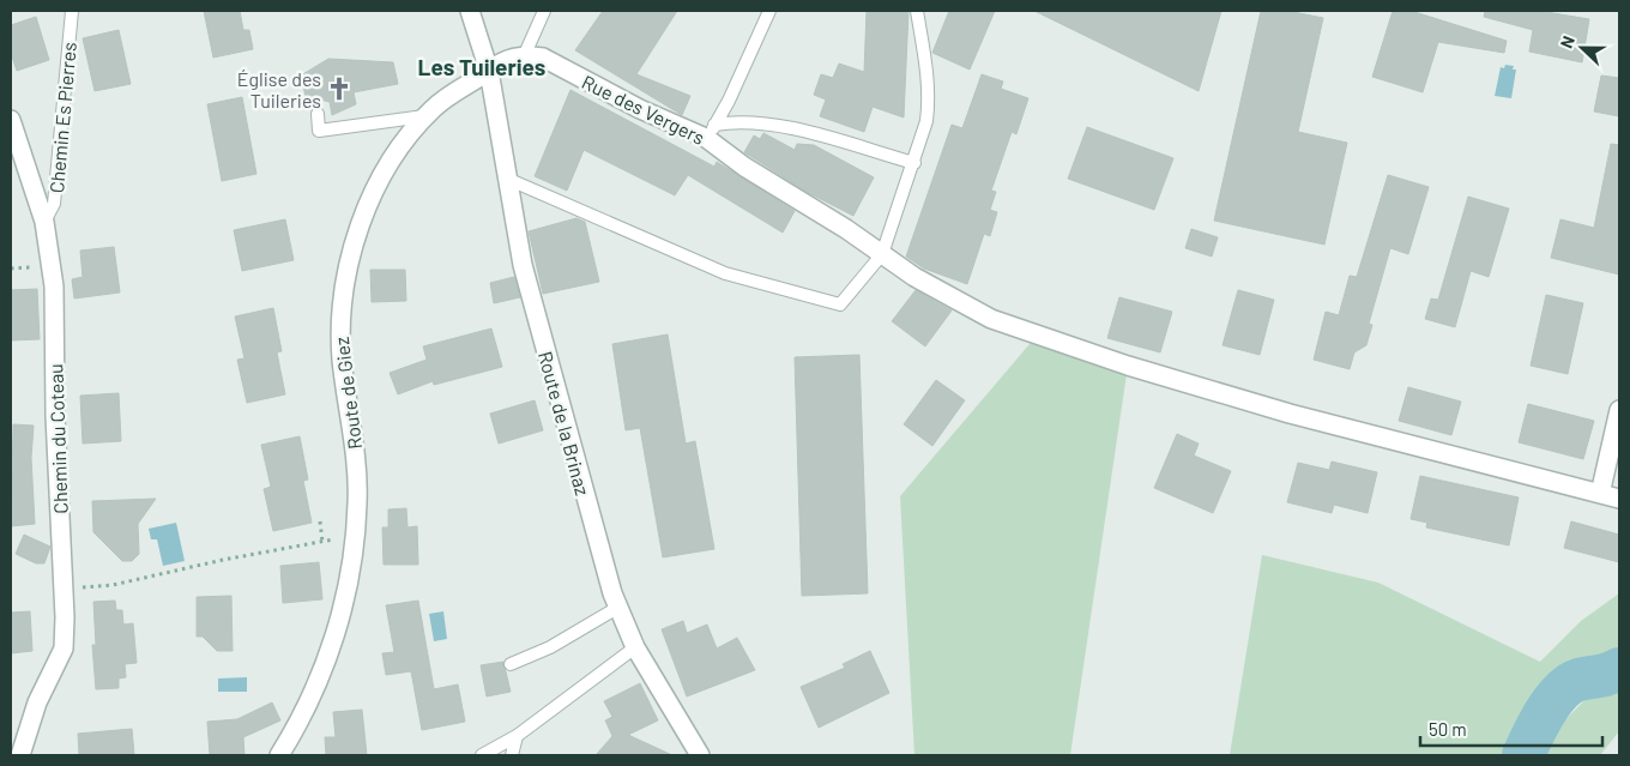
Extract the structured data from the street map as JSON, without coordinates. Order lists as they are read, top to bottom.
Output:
{
  "streets": {
    "street": [
      "Rue des Vergers",
      "Route de Giez",
      "Route de la Brinaz",
      "Chemin du Coteau"
    ],
    "lane": ["Chemin Es Pierres"]
  },
  "crossings": [
    ["Chemin Es Pierres", "Chemin du Coteau"],
    ["Route de Giez", "Route de la Brinaz"]
  ],
  "districts": ["Les Tuileries"],
  "places": {
    "church": ["Église des Tuileries"]
  },
  "scale_bar": "50 m",
  "north": "left"
}
